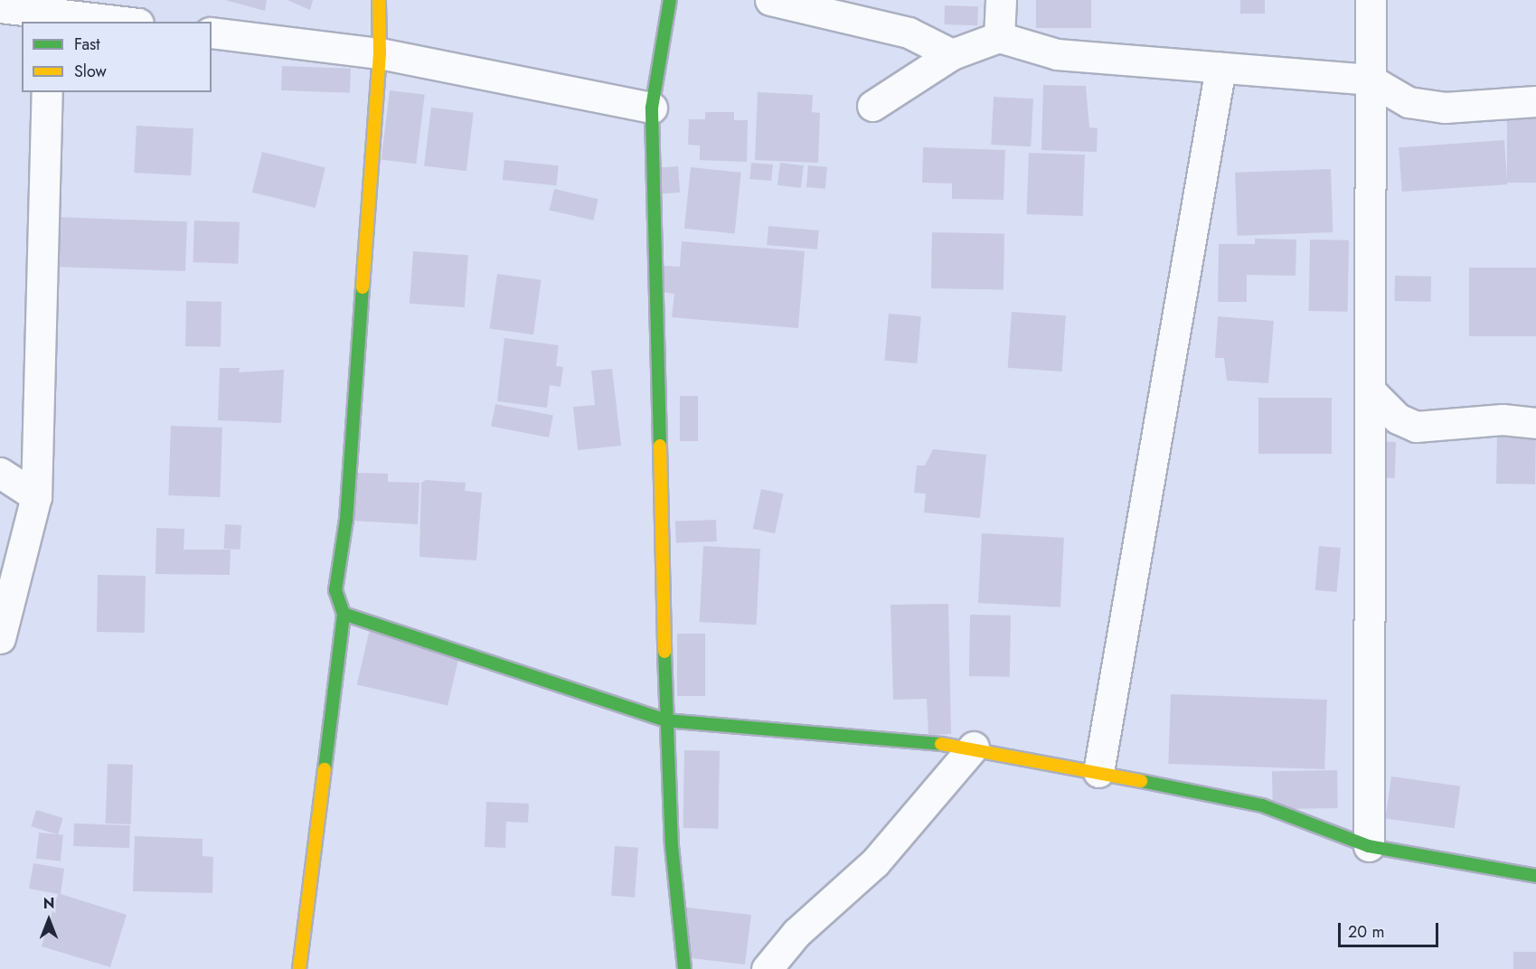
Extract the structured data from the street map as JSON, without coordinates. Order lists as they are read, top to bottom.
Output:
{
  "legend": ["Fast", "Slow"],
  "scale_bar": "20 m",
  "north": "top"
}
